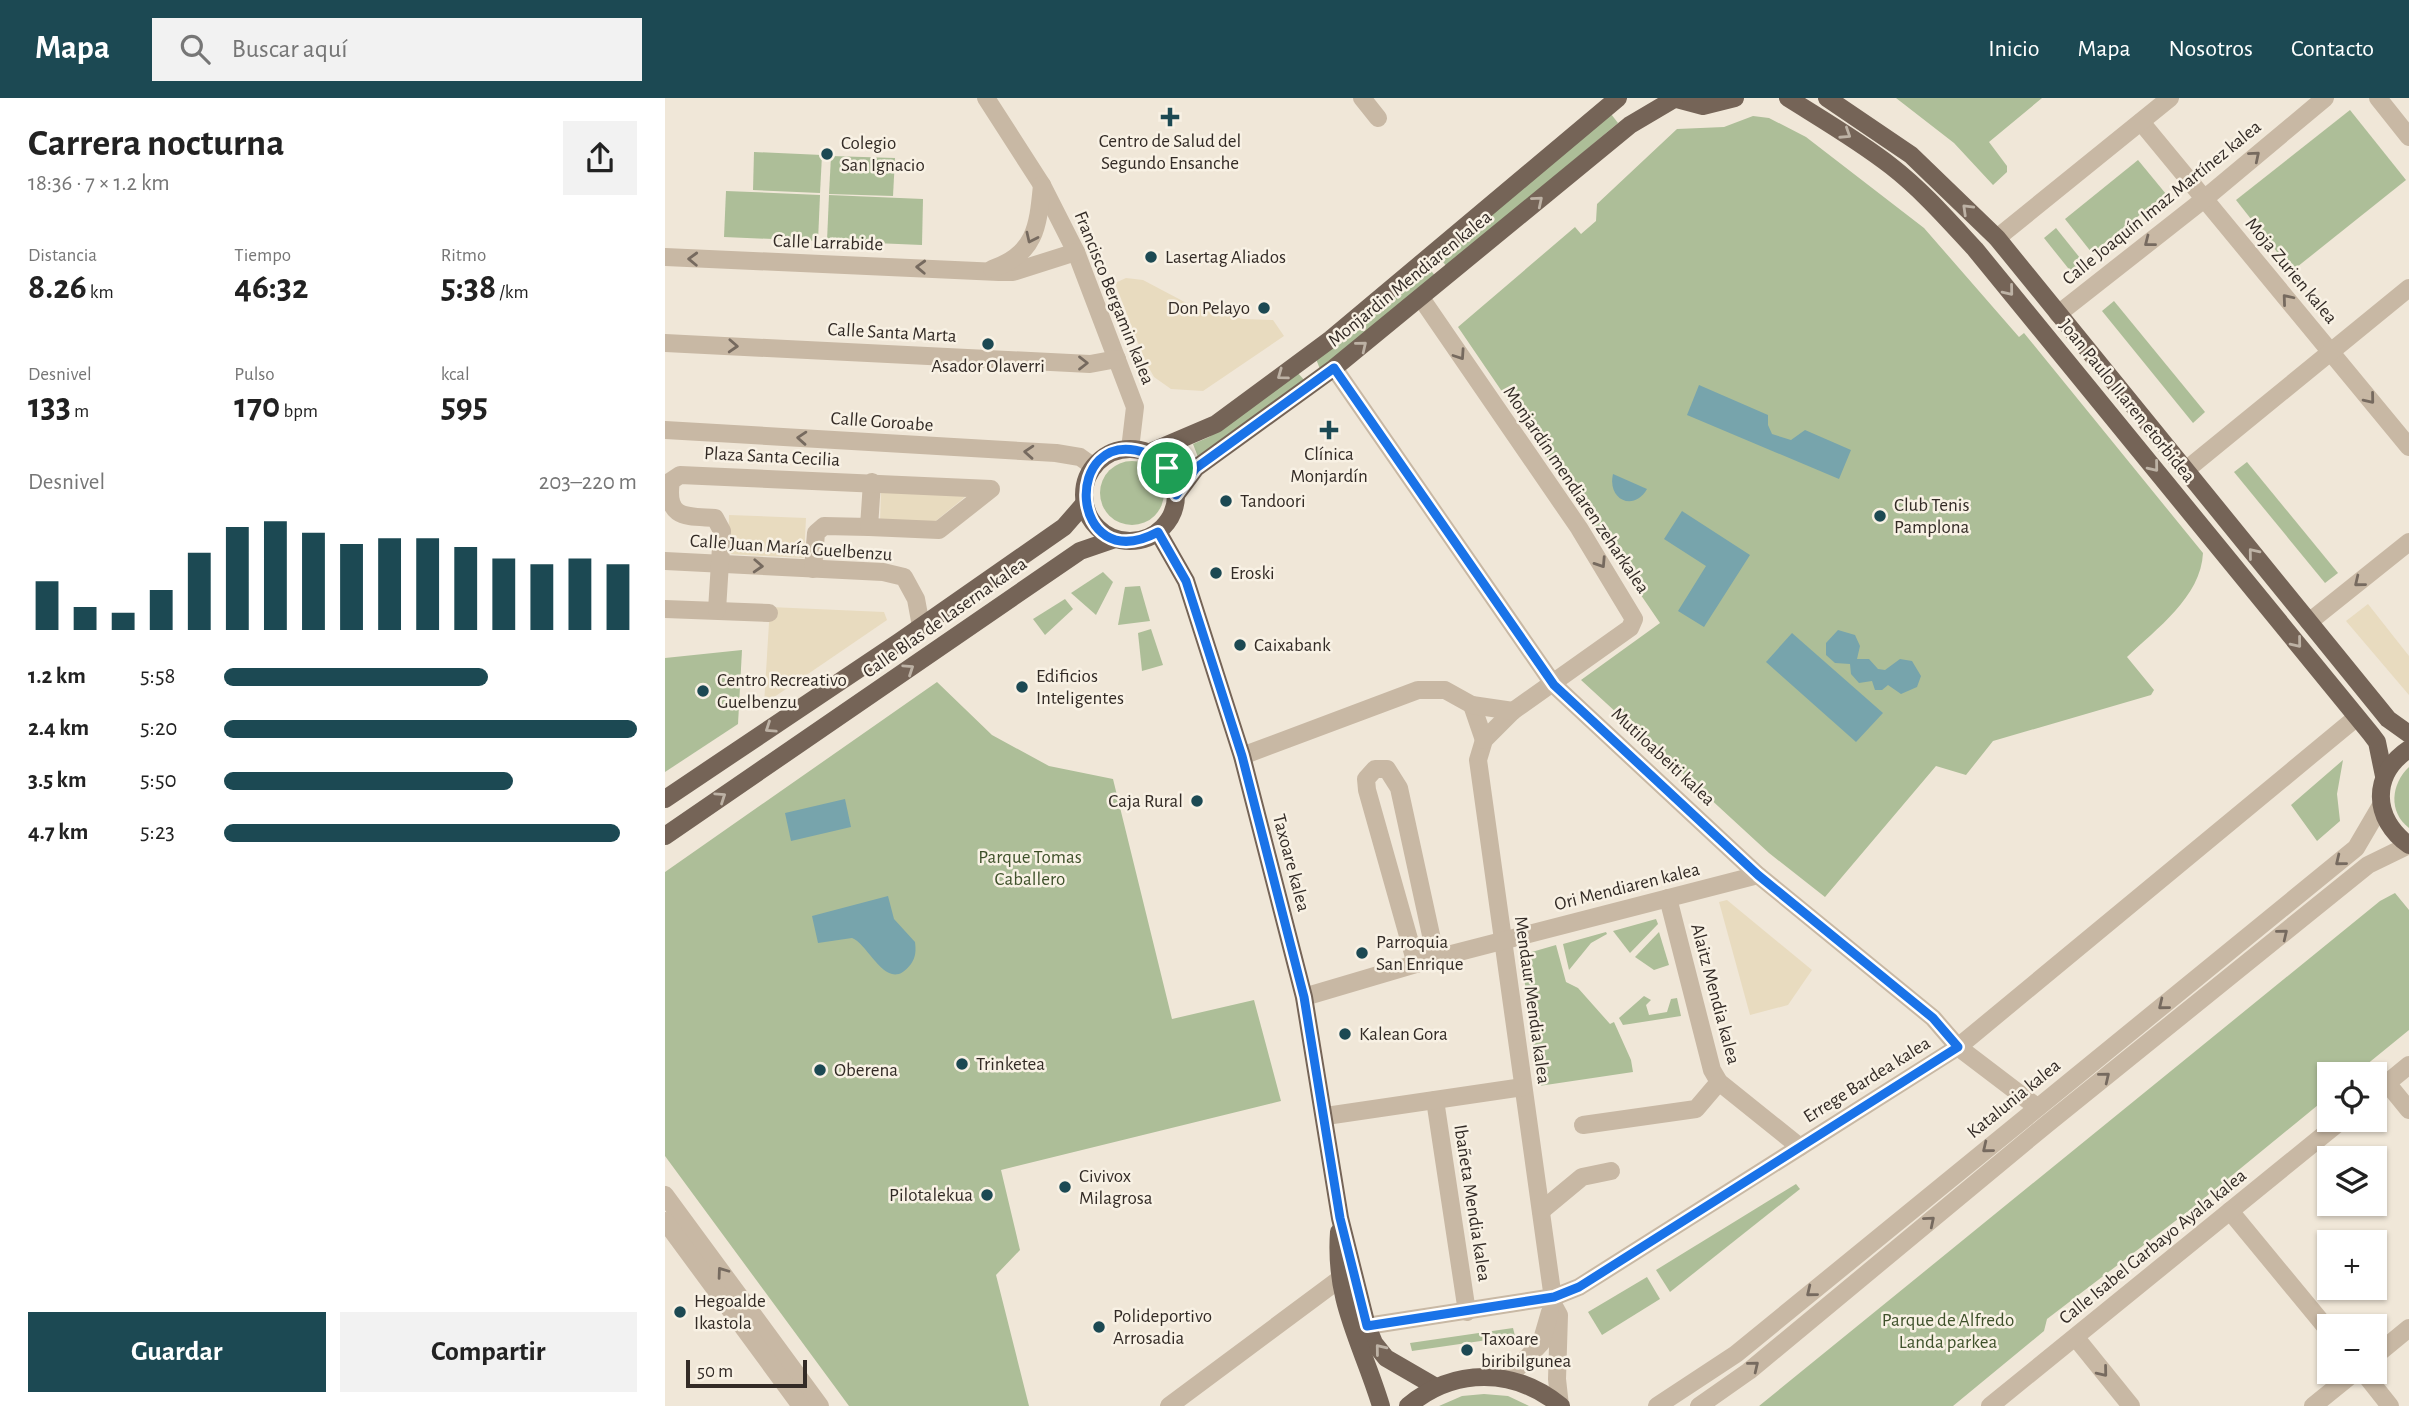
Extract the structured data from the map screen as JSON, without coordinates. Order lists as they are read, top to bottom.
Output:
{
  "streets": {
    "main road": [
      "Monjardin Mendiaren kalea",
      "Joan Paulo II.aren etorbidea",
      "Calle Blas de Laserna kalea",
      "Taxoare kalea"
    ],
    "street": [
      "Calle Joaquín Imaz Martínez kalea",
      "Calle Larrabide",
      "Moja Zurien kalea",
      "Francisco Bergamin kalea",
      "Calle Santa Marta",
      "Calle Goroabe",
      "Plaza Santa Cecilia",
      "Monjardín mendiaren zeharkalea",
      "Calle Juan María Guelbenzu",
      "Mutiloabeiti kalea",
      "Ori Mendiaren kalea",
      "Alaitz Mendia kalea",
      "Mendaur Mendia kalea",
      "Errege Bardea kalea",
      "Katalunia kalea",
      "Ibañeta Mendia kalea",
      "Calle Isabel Garbayo Ayala kalea"
    ]
  },
  "crossings": [
    ["Calle Joaquín Imaz Martínez kalea", "Moja Zurien kalea"],
    ["Calle Joaquín Imaz Martínez kalea", "Joan Paulo II.aren etorbidea"],
    ["Calle Larrabide", "Francisco Bergamin kalea"],
    ["Monjardin Mendiaren kalea", "Francisco Bergamin kalea"],
    ["Monjardin Mendiaren kalea", "Calle Goroabe"],
    ["Monjardin Mendiaren kalea", "Monjardín mendiaren zeharkalea"],
    ["Monjardin Mendiaren kalea", "Calle Blas de Laserna kalea"],
    ["Monjardin Mendiaren kalea", "Mutiloabeiti kalea"],
    ["Monjardin Mendiaren kalea", "Taxoare kalea"],
    ["Francisco Bergamin kalea", "Calle Santa Marta"],
    ["Francisco Bergamin kalea", "Calle Goroabe"],
    ["Francisco Bergamin kalea", "Calle Blas de Laserna kalea"],
    ["Francisco Bergamin kalea", "Taxoare kalea"],
    ["Joan Paulo II.aren etorbidea", "Errege Bardea kalea"],
    ["Joan Paulo II.aren etorbidea", "Katalunia kalea"],
    ["Calle Goroabe", "Calle Blas de Laserna kalea"],
    ["Calle Goroabe", "Taxoare kalea"],
    ["Plaza Santa Cecilia", "Calle Juan María Guelbenzu"],
    ["Monjardín mendiaren zeharkalea", "Mutiloabeiti kalea"],
    ["Calle Juan María Guelbenzu", "Calle Blas de Laserna kalea"],
    ["Calle Blas de Laserna kalea", "Taxoare kalea"],
    ["Mutiloabeiti kalea", "Ori Mendiaren kalea"],
    ["Mutiloabeiti kalea", "Errege Bardea kalea"],
    ["Mutiloabeiti kalea", "Katalunia kalea"],
    ["Taxoare kalea", "Ori Mendiaren kalea"],
    ["Taxoare kalea", "Errege Bardea kalea"],
    ["Ori Mendiaren kalea", "Alaitz Mendia kalea"],
    ["Ori Mendiaren kalea", "Mendaur Mendia kalea"],
    ["Alaitz Mendia kalea", "Errege Bardea kalea"],
    ["Mendaur Mendia kalea", "Errege Bardea kalea"],
    ["Errege Bardea kalea", "Ibañeta Mendia kalea"]
  ],
  "one_way": [
    "Calle Larrabide",
    "Calle Santa Marta",
    "Calle Goroabe",
    "Monjardín mendiaren zeharkalea"
  ],
  "parks": ["Parque Tomas Caballero", "Parque de Alfredo Landa parkea"],
  "places": {
    "health": ["Centro de Salud del Segundo Ensanche", "Clínica Monjardín"],
    "other": [
      "Colegio San Ignacio",
      "Lasertag Aliados",
      "Don Pelayo",
      "Asador Olaverri",
      "Tandoori",
      "Club Tenis Pamplona",
      "Eroski",
      "Caixabank",
      "Edificios Inteligentes",
      "Centro Recreativo Guelbenzu",
      "Caja Rural",
      "Parroquia San Enrique",
      "Kalean Gora",
      "Trinketea",
      "Oberena",
      "Civivox Milagrosa",
      "Pilotalekua",
      "Hegoalde Ikastola",
      "Polideportivo Arrosadia",
      "Taxoare biribilgunea"
    ]
  },
  "scale_bar": "50 m",
  "page": {
    "header": "Mapa",
    "search": "Buscar aquí",
    "nav": [
      "Inicio",
      "Mapa",
      "Nosotros",
      "Contacto"
    ],
    "heading": ["Carrera nocturna", "18:36 · 7 × 1.2 km"],
    "stats": [
      ["Distancia", "8.26 km"],
      ["Tiempo", "46:32"],
      ["Ritmo", "5:38 /km"],
      ["Desnivel", "133 m"],
      ["Pulso", "170 bpm"],
      ["kcal", "595"]
    ],
    "chart": ["Desnivel", "203–220 m"],
    "list": [
      {
        "name": "1.2 km",
        "note": "5:58"
      },
      {
        "name": "2.4 km",
        "note": "5:20"
      },
      {
        "name": "3.5 km",
        "note": "5:50"
      },
      {
        "name": "4.7 km",
        "note": "5:23"
      }
    ],
    "map_buttons": ["+", "−"],
    "buttons": ["Guardar", "Compartir"],
    "scale": "50 m"
  }
}
